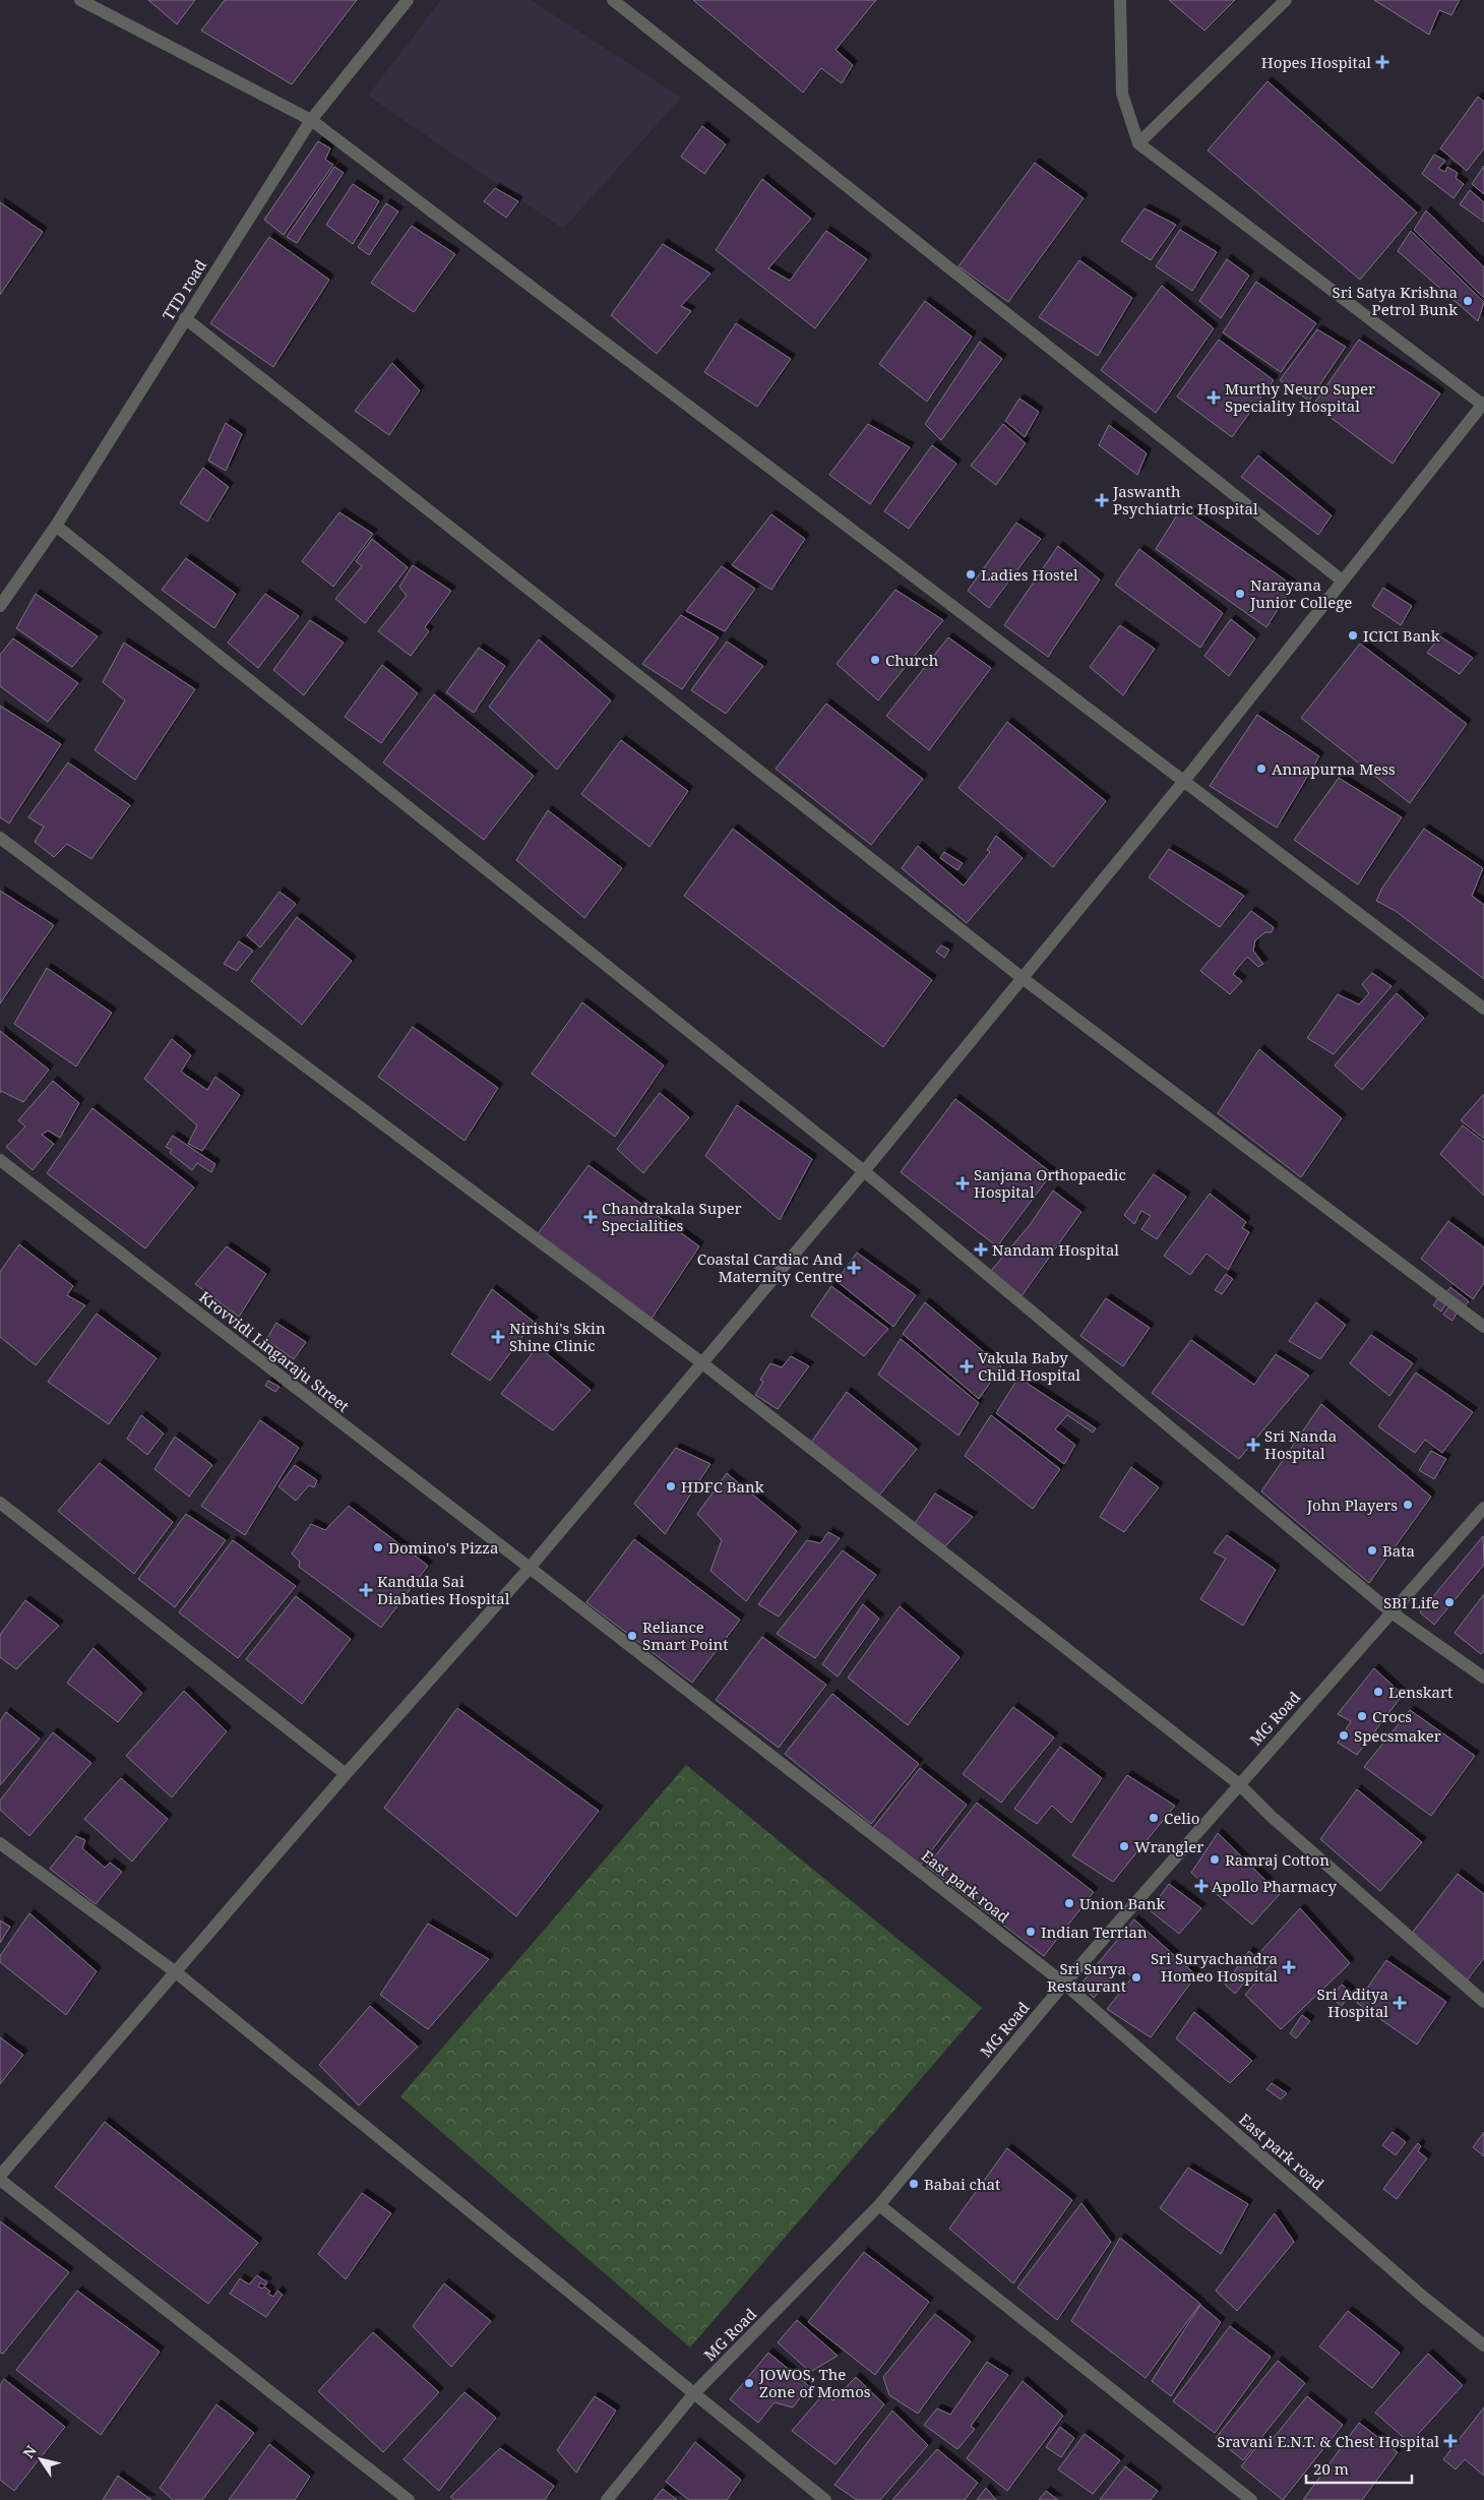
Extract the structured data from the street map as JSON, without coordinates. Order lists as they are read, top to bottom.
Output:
{
  "streets": {
    "street": [
      "TTD road",
      "Krovvidi Lingaraju Street",
      "MG Road",
      "East park road"
    ]
  },
  "crossings": [
    ["Krovvidi Lingaraju Street", "East park road"],
    ["MG Road", "East park road"]
  ],
  "places": {
    "health": [
      "Hopes Hospital",
      "Murthy Neuro Super Speciality Hospital",
      "Jaswanth Psychiatric Hospital",
      "Sanjana Orthopaedic Hospital",
      "Chandrakala Super Specialities",
      "Nandam Hospital",
      "Coastal Cardiac And Maternity Centre",
      "Nirishi's Skin Shine Clinic",
      "Vakula Baby Child Hospital",
      "Sri Nanda Hospital",
      "Kandula Sai Diabaties Hospital",
      "Apollo Pharmacy",
      "Sri Suryachandra Homeo Hospital",
      "Sri Aditya Hospital",
      "Sravani E.N.T. & Chest Hospital"
    ],
    "other": [
      "Sri Satya Krishna Petrol Bunk",
      "Ladies Hostel",
      "Narayana Junior College",
      "ICICI Bank",
      "Church",
      "Annapurna Mess",
      "HDFC Bank",
      "John Players",
      "Domino's Pizza",
      "Bata",
      "SBI Life",
      "Reliance Smart Point",
      "Lenskart",
      "Crocs",
      "Specsmaker",
      "Celio",
      "Wrangler",
      "Ramraj Cotton",
      "Union Bank",
      "Indian Terrian",
      "Sri Surya Restaurant",
      "Babai chat",
      "JOWOS, The Zone of Momos"
    ]
  },
  "scale_bar": "20 m",
  "north": "top left"
}
